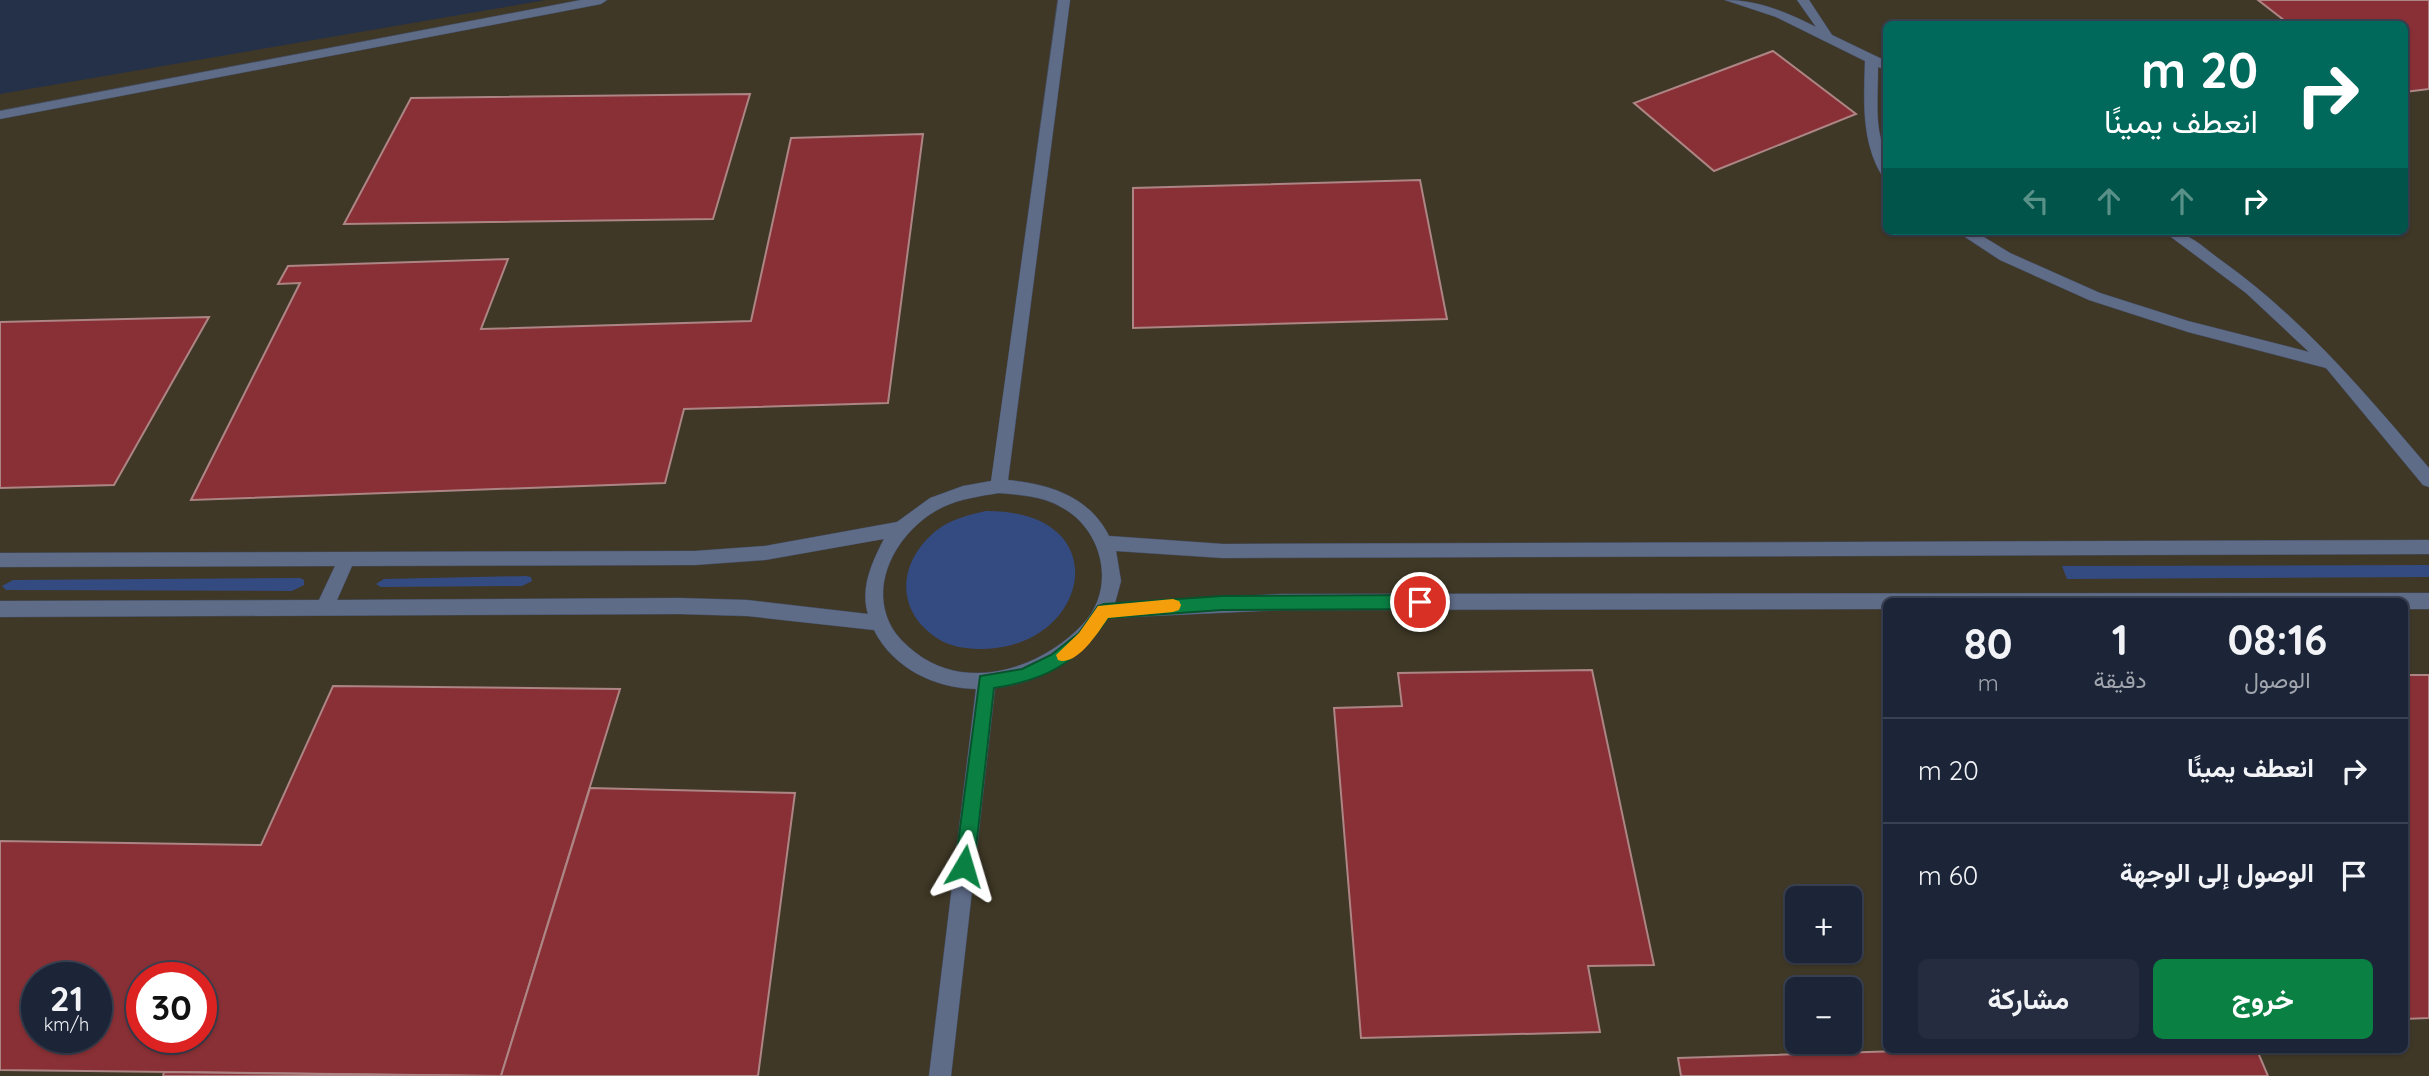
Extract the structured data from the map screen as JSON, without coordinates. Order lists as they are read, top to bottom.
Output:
{
  "page": {
    "turn": ["20 m", "انعطف يمينًا"],
    "eta": [
      "08:16",
      "الوصول",
      "1",
      "دقيقة",
      "80",
      "m"
    ],
    "list": [
      {
        "name": "انعطف يمينًا",
        "value": "20 m"
      },
      {
        "name": "الوصول إلى الوجهة",
        "value": "60 m"
      }
    ],
    "map_buttons": ["+", "−"],
    "buttons": ["خروج", "مشاركة"],
    "speed": "21 km/h",
    "limit": "30"
  }
}
